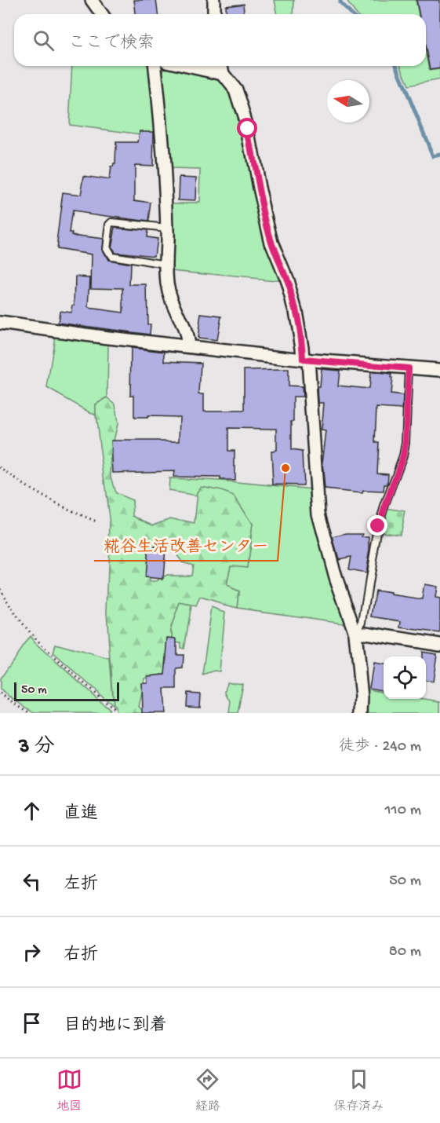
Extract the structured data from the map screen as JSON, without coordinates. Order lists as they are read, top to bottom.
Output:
{
  "places": ["糀谷生活改善センター"],
  "scale_bar": "50 m",
  "north": "left",
  "page": {
    "search": "ここで検索",
    "scale": "50 m",
    "heading": ["3 分", "徒歩 · 240 m"],
    "list": [
      ["直進", "110 m"],
      ["左折", "50 m"],
      ["右折", "80 m"],
      "目的地に到着"
    ],
    "nav": ["地図", "経路", "保存済み"]
  }
}
